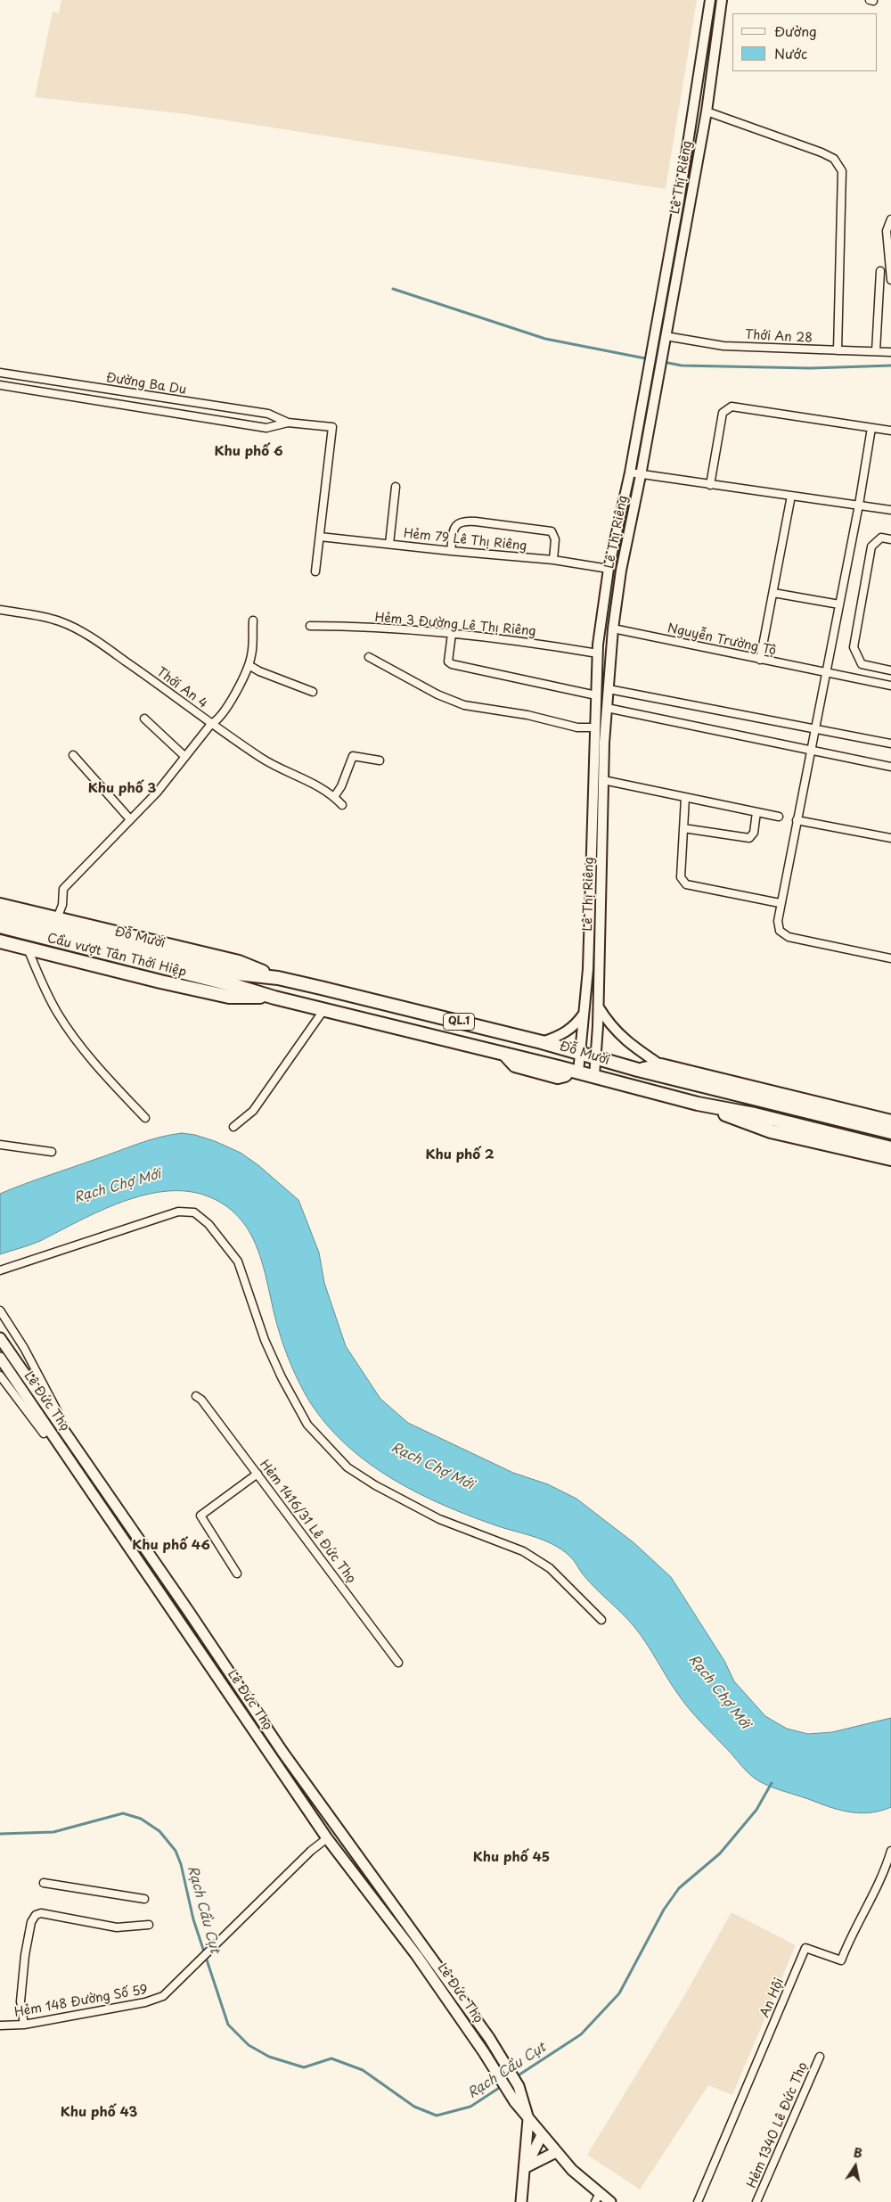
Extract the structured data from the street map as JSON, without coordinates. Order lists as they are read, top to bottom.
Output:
{
  "streets": {
    "highway": ["Đỗ Mười", "Cầu vượt Tân Thới Hiệp", "QL.1"],
    "main road": ["Lê Đức Thọ"],
    "street": [
      "Lê Thị Riêng",
      "Thới An 28",
      "Đường Ba Du",
      "Hẻm 79 Lê Thị Riêng",
      "Hẻm 3 Đường Lê Thị Riêng",
      "Nguyễn Trường Tộ",
      "Thới An 4",
      "Hẻm 1416/31 Lê Đức Thọ",
      "An Hội",
      "Hẻm 148 Đường Số 59",
      "Hẻm 1340 Lê Đức Thọ"
    ]
  },
  "crossings": [
    ["Lê Thị Riêng", "Thới An 28"],
    ["Lê Thị Riêng", "Hẻm 79 Lê Thị Riêng"],
    ["Lê Thị Riêng", "Hẻm 3 Đường Lê Thị Riêng"],
    ["Lê Thị Riêng", "Nguyễn Trường Tộ"],
    ["Lê Thị Riêng", "Đỗ Mười"],
    ["Đường Ba Du", "Hẻm 79 Lê Thị Riêng"],
    ["Đỗ Mười", "Cầu vượt Tân Thới Hiệp"],
    ["Đỗ Mười", "QL.1"],
    ["Lê Đức Thọ", "Hẻm 148 Đường Số 59"]
  ],
  "districts": [
    "Khu phố 6",
    "Khu phố 3",
    "Khu phố 2",
    "Khu phố 46",
    "Khu phố 45",
    "Khu phố 43"
  ],
  "water": ["Rạch Chợ Mới", "Rạch Cầu Cụt"],
  "legend": ["Đường", "Nước"],
  "north": "top"
}
